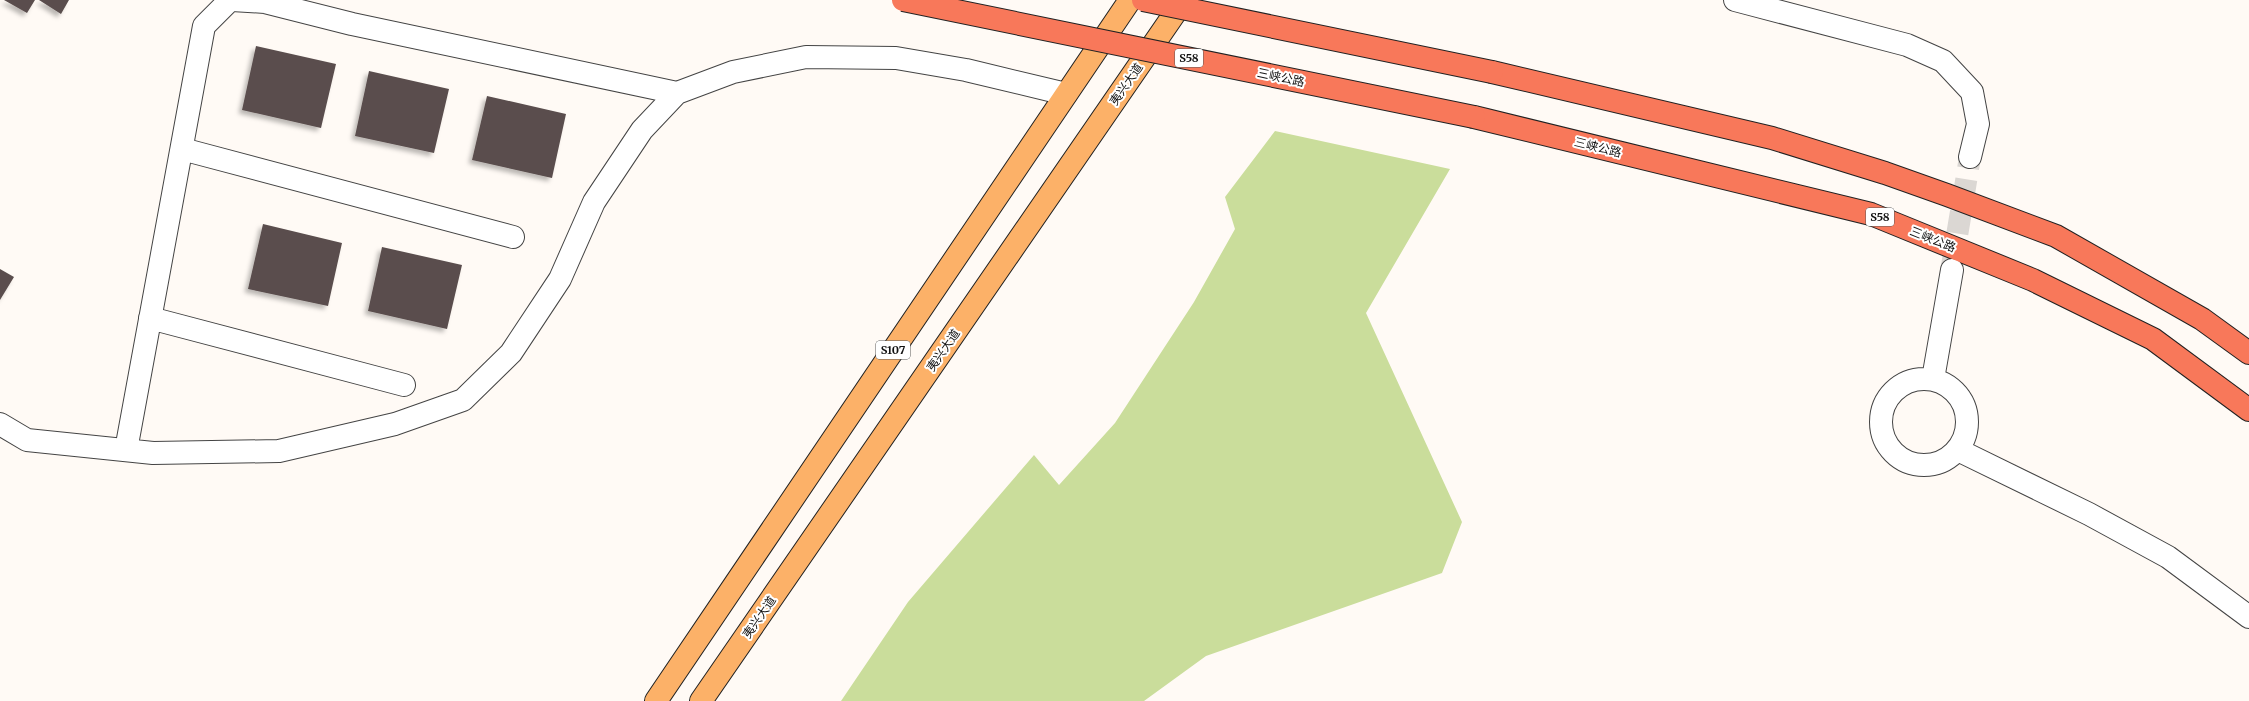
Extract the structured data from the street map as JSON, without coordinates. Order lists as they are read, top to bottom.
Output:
{
  "streets": {
    "highway": ["S58", "三峡公路"],
    "main road": ["夷兴大道", "S107"]
  }
}
